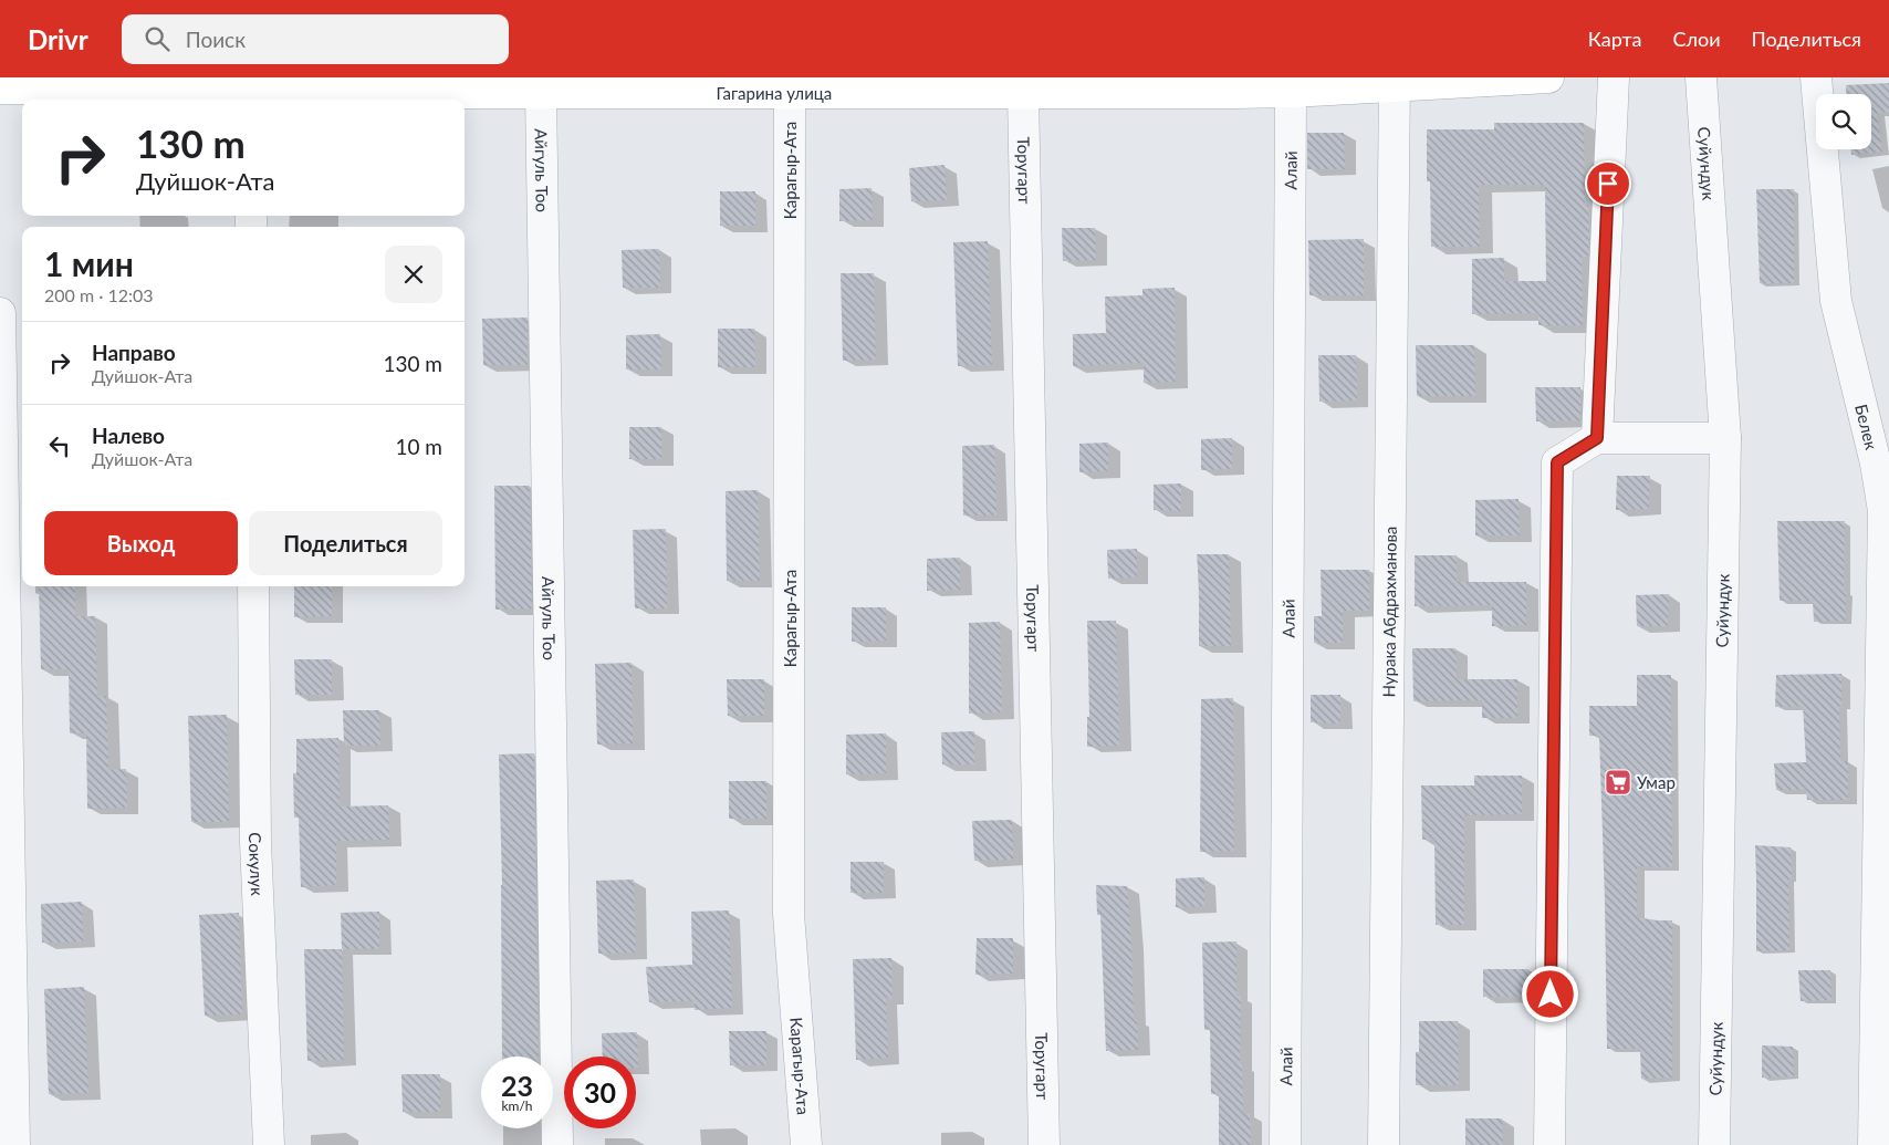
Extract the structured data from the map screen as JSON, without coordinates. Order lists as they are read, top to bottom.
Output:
{
  "streets": {
    "main road": ["Гагарина улица"],
    "street": [
      "Суйундук",
      "Айгуль Тоо",
      "Карагыр-Ата",
      "Торугарт",
      "Алай",
      "Белек",
      "Нурака Абдрахманова",
      "Сокулук"
    ]
  },
  "crossings": [
    ["Гагарина улица", "Айгуль Тоо"],
    ["Гагарина улица", "Карагыр-Ата"],
    ["Гагарина улица", "Торугарт"],
    ["Гагарина улица", "Алай"],
    ["Гагарина улица", "Нурака Абдрахманова"]
  ],
  "places": {
    "supermarket": ["Умар"]
  },
  "page": {
    "header": "Drivr",
    "search": "Поиск",
    "nav": ["Карта", "Слои", "Поделиться"],
    "turn": ["130 m", "Дуйшок-Ата"],
    "heading": ["1 мин", "200 m · 12:03"],
    "list": [
      {
        "name": "Направо",
        "note": "Дуйшок-Ата",
        "value": "130 m"
      },
      {
        "name": "Налево",
        "note": "Дуйшок-Ата",
        "value": "10 m"
      }
    ],
    "buttons": ["Выход", "Поделиться"],
    "speed": "23 km/h",
    "limit": "30"
  }
}
